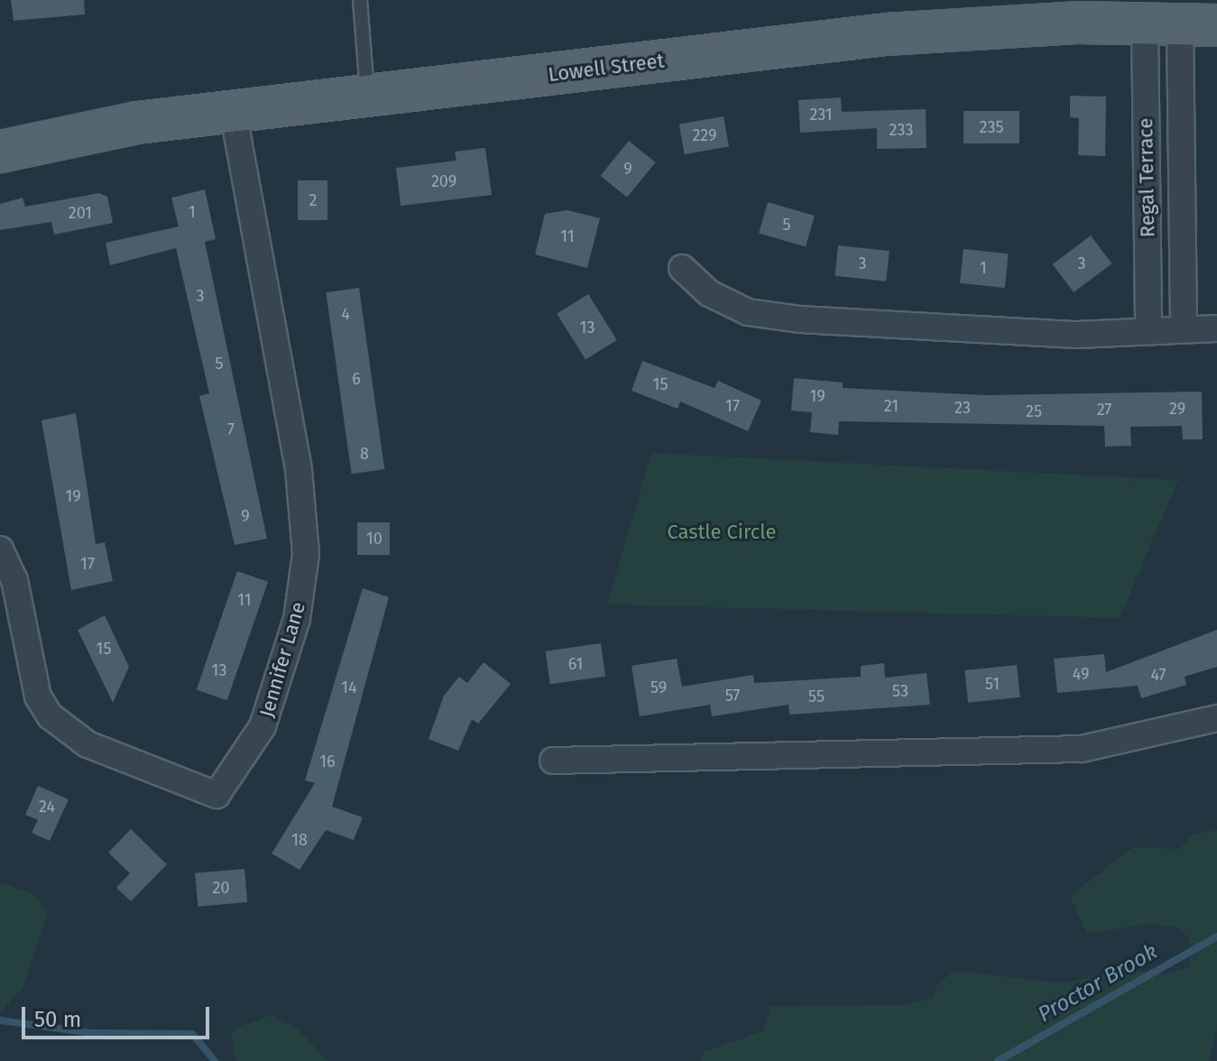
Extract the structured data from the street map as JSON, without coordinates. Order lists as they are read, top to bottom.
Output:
{
  "streets": {
    "main road": ["Lowell Street"],
    "street": ["Regal Terrace", "Jennifer Lane"]
  },
  "crossings": [
    ["Lowell Street", "Regal Terrace"],
    ["Lowell Street", "Jennifer Lane"]
  ],
  "water": ["Proctor Brook"],
  "parks": ["Castle Circle"],
  "house_numbers": [
    "231",
    "235",
    "233",
    "229",
    "9",
    "209",
    "2",
    "1",
    "201",
    "5",
    "11",
    "3",
    "3",
    "1",
    "3",
    "4",
    "13",
    "5",
    "6",
    "15",
    "19",
    "17",
    "21",
    "23",
    "29",
    "27",
    "25",
    "7",
    "8",
    "19",
    "9",
    "10",
    "17",
    "11",
    "15",
    "61",
    "13",
    "49",
    "47",
    "51",
    "14",
    "59",
    "53",
    "57",
    "55",
    "16",
    "24",
    "18",
    "20"
  ],
  "scale_bar": "50 m"
}
